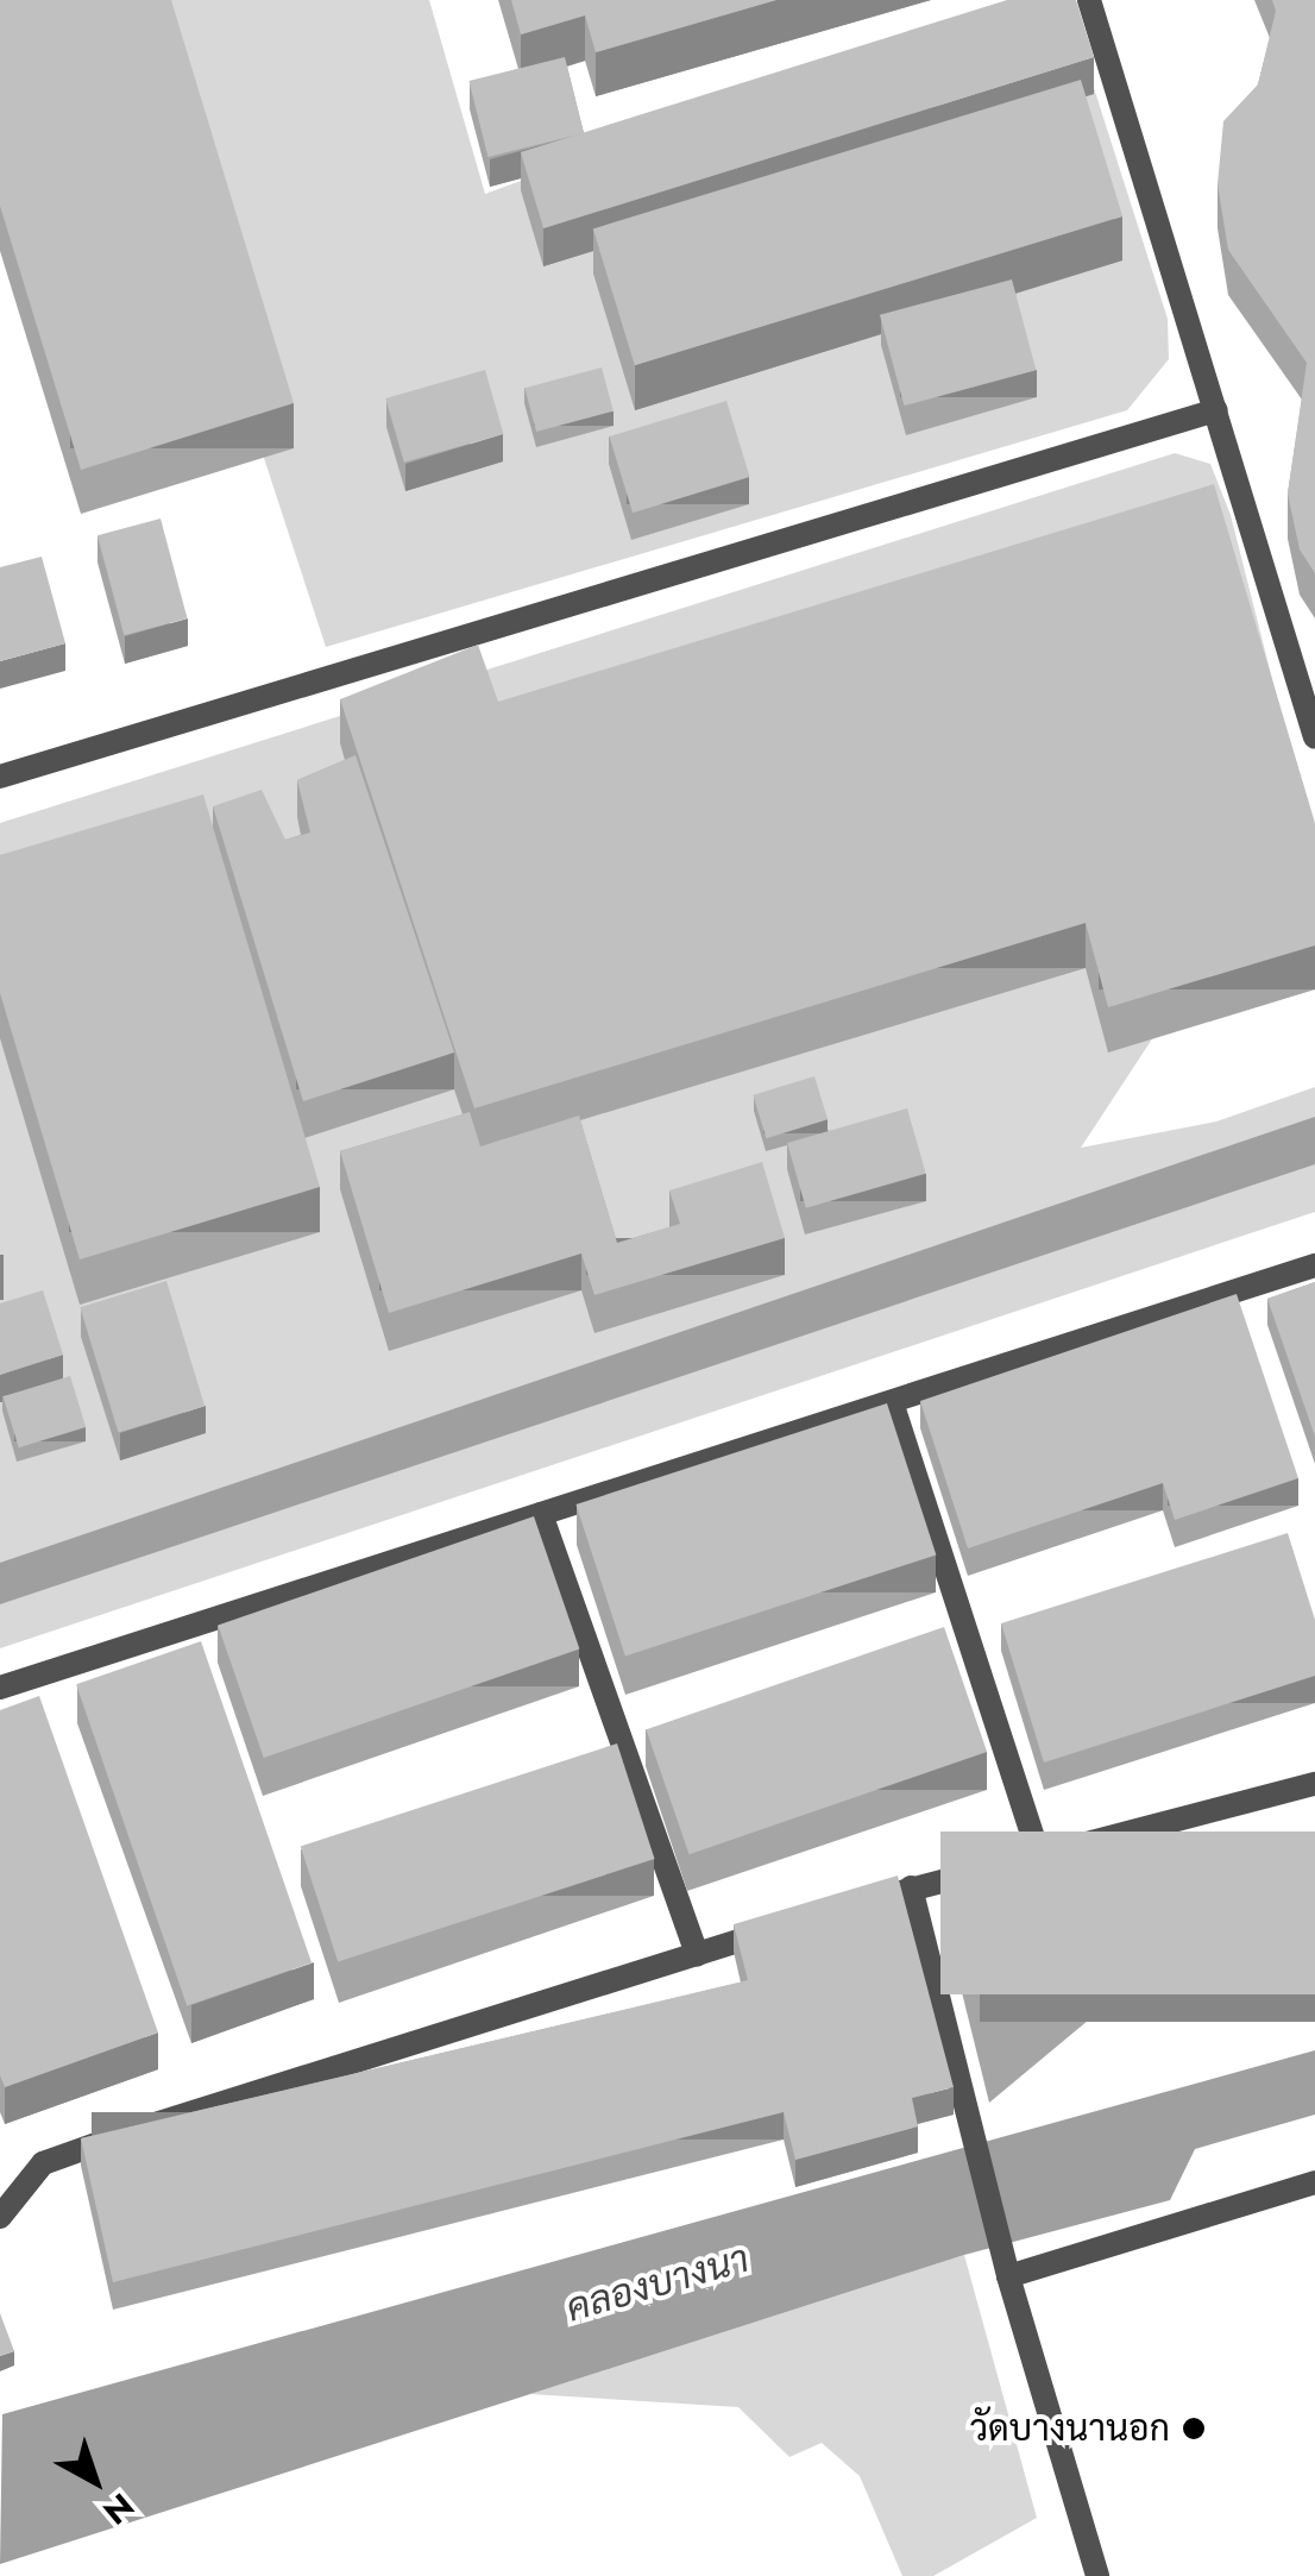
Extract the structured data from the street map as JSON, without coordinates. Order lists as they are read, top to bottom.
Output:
{
  "water": ["คลองบางนา"],
  "places": ["วัดบางนานอก"],
  "north": "bottom right"
}
